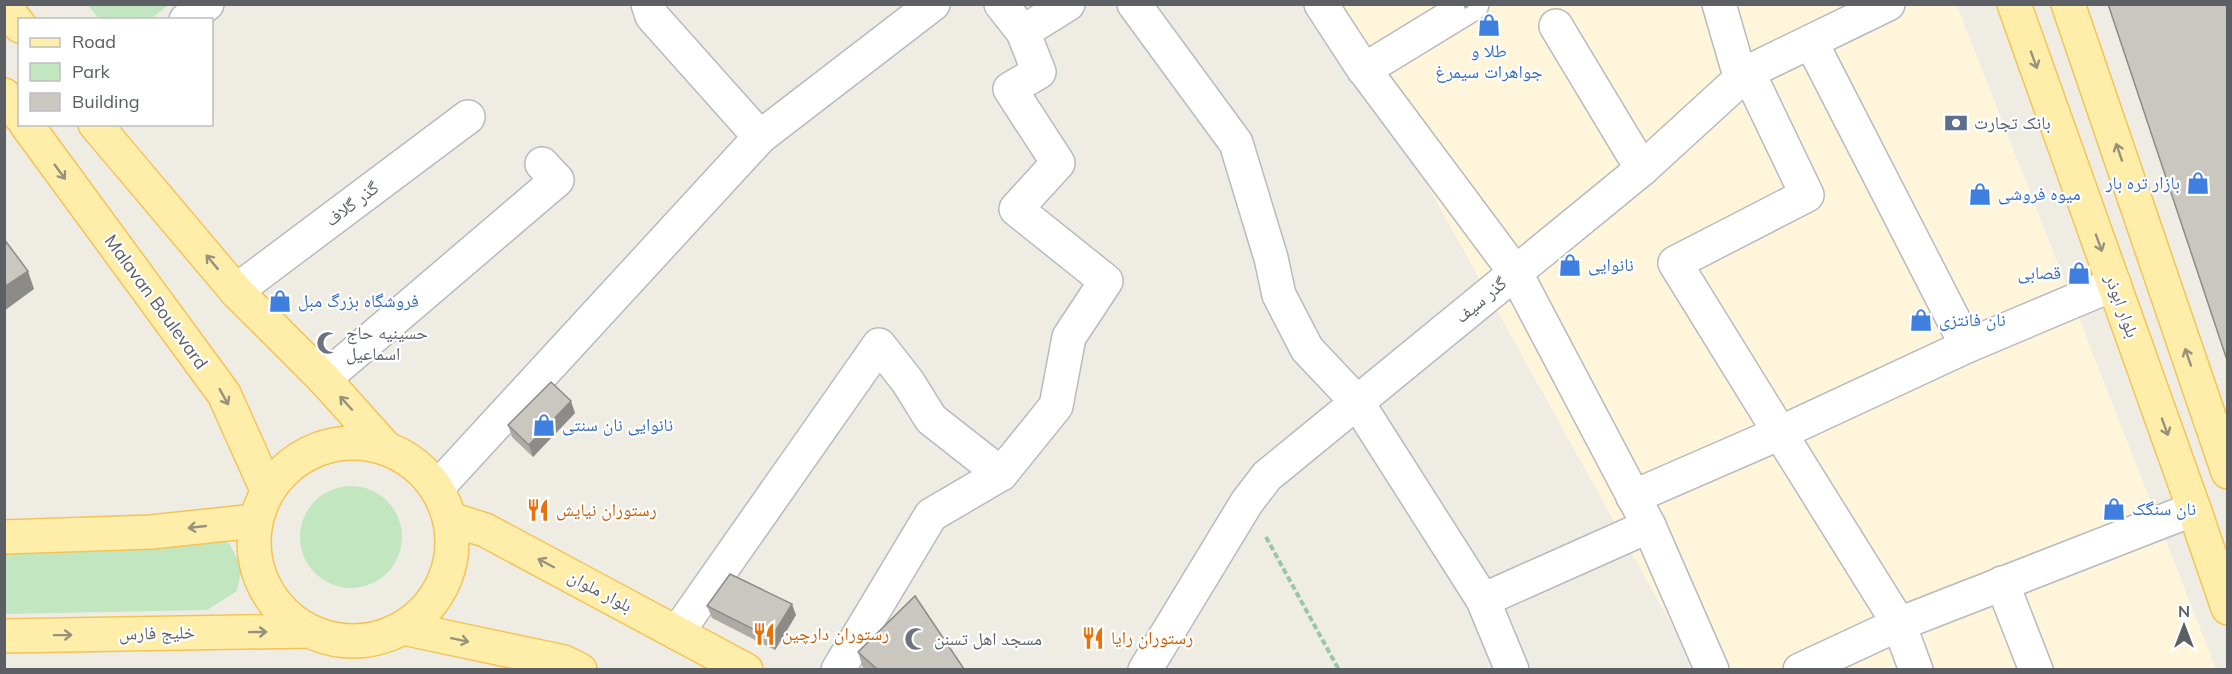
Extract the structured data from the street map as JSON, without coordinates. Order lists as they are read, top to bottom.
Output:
{
  "streets": {
    "main road": [
      "Malavan Boulevard",
      "بلوار ابوذر",
      "بلوار ملوان",
      "خلیج فارس"
    ],
    "street": ["گذر گلاف", "گذر سیف"]
  },
  "crossings": [
    ["Malavan Boulevard", "بلوار ملوان"],
    ["Malavan Boulevard", "خلیج فارس"],
    ["بلوار ملوان", "خلیج فارس"]
  ],
  "places": {
    "shop": [
      "طلا و جواهرات سیمرغ",
      "بازار تره بار",
      "میوه فروشی",
      "نانوایی",
      "قصابی",
      "فروشگاه بزرگ مبل",
      "نان فانتزی",
      "نانوایی نان سنتی",
      "نان سنگک"
    ],
    "bank": ["بانک تجارت"],
    "mosque": ["حسینیه حاج اسماعیل", "مسجد اهل تسنن"],
    "restaurant": ["رستوران نیایش", "رستوران دارچین", "رستوران رایا"]
  },
  "legend": ["Road", "Park", "Building"],
  "north": "top"
}
